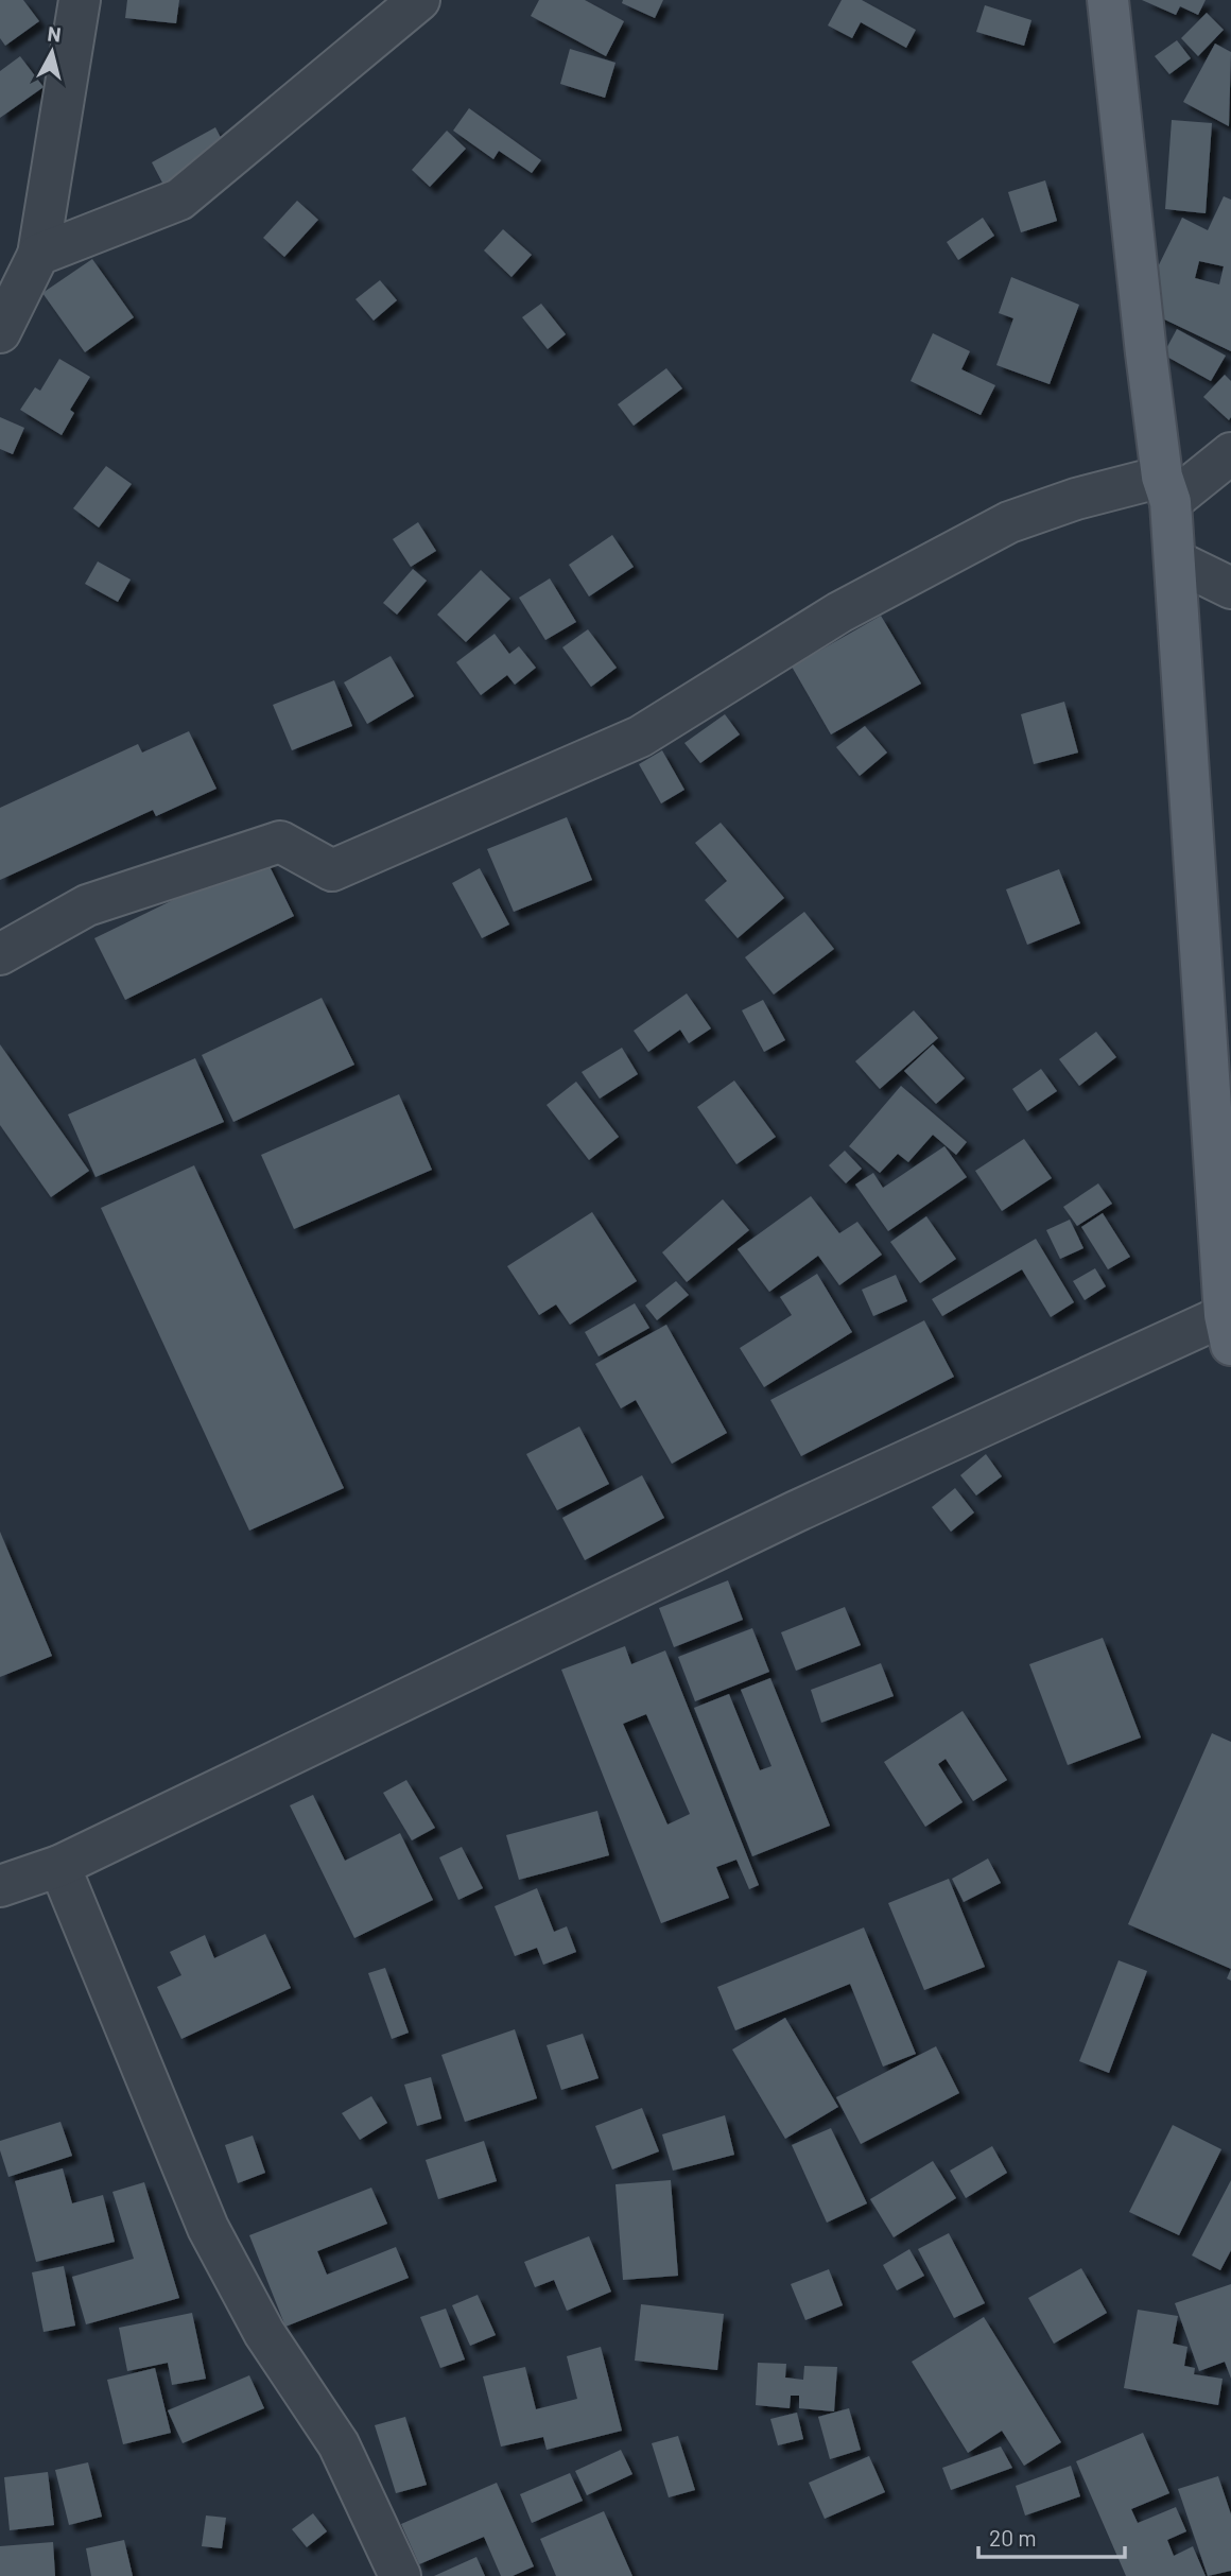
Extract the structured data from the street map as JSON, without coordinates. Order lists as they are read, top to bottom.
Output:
{
  "scale_bar": "20 m",
  "north": "top"
}
